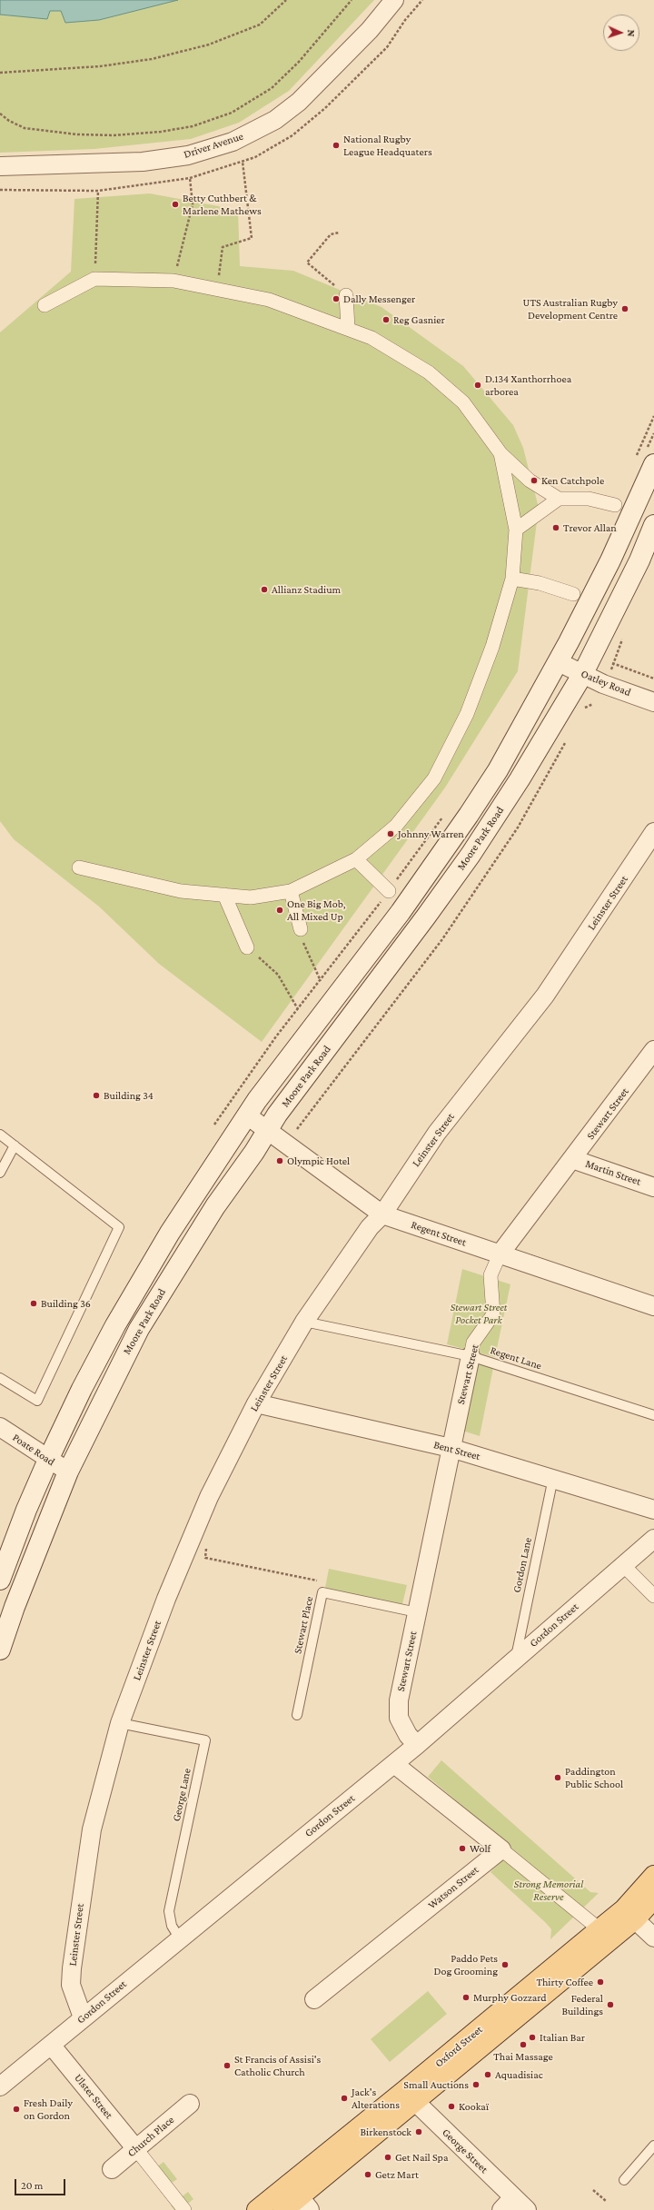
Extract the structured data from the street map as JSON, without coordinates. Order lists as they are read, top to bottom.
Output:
{
  "streets": {
    "main road": ["Moore Park Road", "Oxford Street"],
    "street": [
      "Driver Avenue",
      "Oatley Road",
      "Leinster Street",
      "Stewart Street",
      "Martin Street",
      "Regent Street",
      "Poate Road",
      "Bent Street",
      "Gordon Street",
      "Watson Street",
      "Ulster Street",
      "Church Place",
      "George Street"
    ],
    "lane": [
      "Regent Lane",
      "Gordon Lane",
      "Stewart Place",
      "George Lane"
    ]
  },
  "crossings": [
    ["Oatley Road", "Moore Park Road"],
    ["Moore Park Road", "Regent Street"],
    ["Moore Park Road", "Poate Road"],
    ["Leinster Street", "Regent Street"],
    ["Leinster Street", "Regent Lane"],
    ["Leinster Street", "Bent Street"],
    ["Leinster Street", "Gordon Street"],
    ["Leinster Street", "George Lane"],
    ["Stewart Street", "Martin Street"],
    ["Stewart Street", "Regent Street"],
    ["Stewart Street", "Regent Lane"],
    ["Stewart Street", "Bent Street"],
    ["Stewart Street", "Stewart Place"],
    ["Stewart Street", "Gordon Street"],
    ["Bent Street", "Gordon Lane"],
    ["Gordon Lane", "Gordon Street"],
    ["Gordon Street", "George Lane"],
    ["Gordon Street", "Ulster Street"],
    ["Oxford Street", "George Street"],
    ["Ulster Street", "Church Place"]
  ],
  "parks": ["Stewart Street Pocket Park", "Strong Memorial Reserve"],
  "places": [
    "National Rugby League Headquaters",
    "Betty Cuthbert & Marlene Mathews",
    "Dally Messenger",
    "UTS Australian Rugby Development Centre",
    "Reg Gasnier",
    "D.134 Xanthorrhoea arborea",
    "Ken Catchpole",
    "Trevor Allan",
    "Allianz Stadium",
    "Johnny Warren",
    "One Big Mob, All Mixed Up",
    "Building 34",
    "Olympic Hotel",
    "Building 36",
    "Paddington Public School",
    "Wolf",
    "Paddo Pets Dog Grooming",
    "Thirty Coffee",
    "Murphy Gozzard",
    "Federal Buildings",
    "Italian Bar",
    "Thai Massage",
    "St Francis of Assisi's Catholic Church",
    "Aquadisiac",
    "Small Auctions",
    "Jack's Alterations",
    "Kookaï",
    "Fresh Daily on Gordon",
    "Birkenstock",
    "Get Nail Spa",
    "Getz Mart"
  ],
  "scale_bar": "20 m",
  "north": "right"
}
